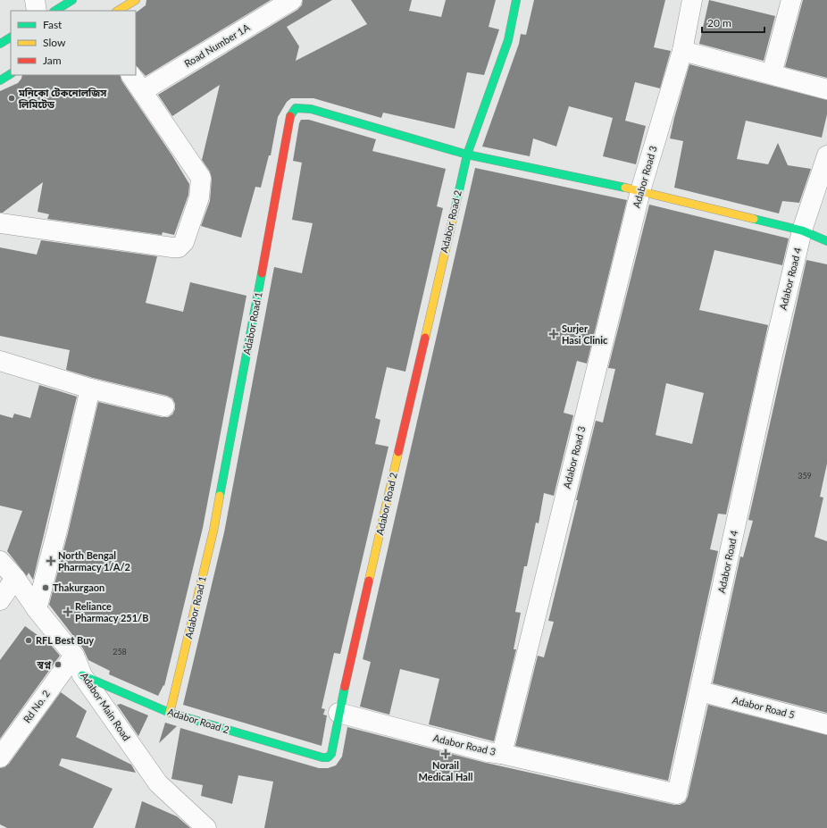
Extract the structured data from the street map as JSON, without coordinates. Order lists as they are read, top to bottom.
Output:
{
  "streets": {
    "street": [
      "Road Number 1A",
      "Adabor Road 3",
      "Adabor Road 2",
      "Adabor Road 4",
      "Adabor Road 1",
      "Rd No. 2",
      "Adabor Main Road",
      "Adabor Road 5"
    ]
  },
  "crossings": [
    ["Adabor Road 3", "Adabor Road 2"],
    ["Adabor Road 3", "Adabor Road 4"],
    ["Adabor Road 2", "Adabor Road 1"],
    ["Adabor Road 2", "Adabor Main Road"],
    ["Adabor Road 4", "Adabor Road 5"],
    ["Rd No. 2", "Adabor Main Road"]
  ],
  "places": {
    "other": [
      "মনিকো টেকনোলজিস লিমিটেড",
      "Thakurgaon",
      "RFL Best Buy",
      "স্বপ্ন"
    ],
    "health": [
      "Surjer Hasi Clinic",
      "North Bengal Pharmacy 1/A/2",
      "Reliance Pharmacy 251/B",
      "Norail Medical Hall"
    ]
  },
  "house_numbers": ["359", "258"],
  "legend": ["Fast", "Slow", "Jam"],
  "scale_bar": "20 m"
}
